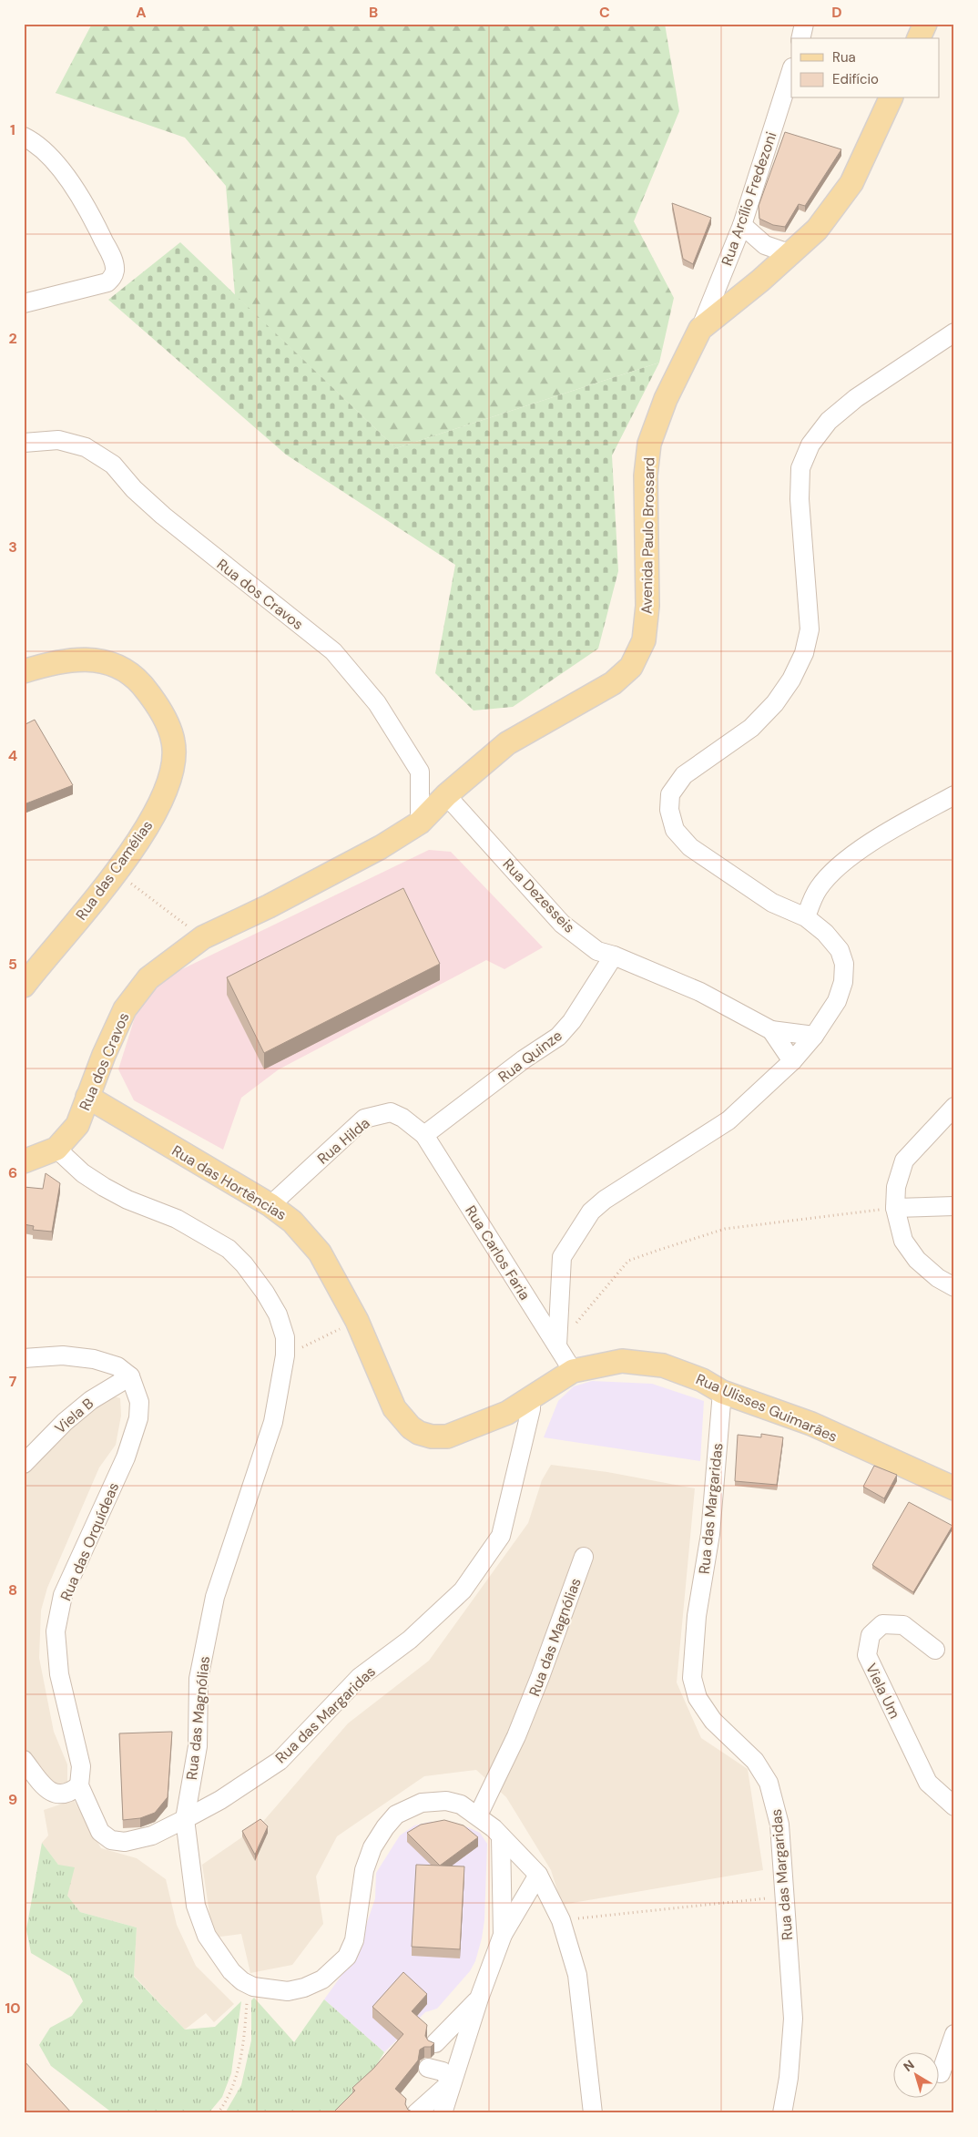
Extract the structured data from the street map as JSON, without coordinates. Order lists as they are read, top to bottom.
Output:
{
  "streets": {
    "main road": [
      "Avenida Paulo Brossard",
      "Rua dos Cravos",
      "Rua das Camélias",
      "Rua das Hortências",
      "Rua Ulisses Guimarães"
    ],
    "street": [
      "Rua Arcílio Fredezoni",
      "Rua Dezesseis",
      "Rua Quinze",
      "Rua Hilda",
      "Rua Carlos Faria",
      "Viela B",
      "Rua das Margaridas",
      "Rua das Orquídeas",
      "Rua das Magnólias",
      "Viela Um"
    ]
  },
  "crossings": [
    ["Rua Arcílio Fredezoni", "Avenida Paulo Brossard"],
    ["Avenida Paulo Brossard", "Rua dos Cravos"],
    ["Avenida Paulo Brossard", "Rua Dezesseis"],
    ["Rua dos Cravos", "Rua Dezesseis"],
    ["Rua dos Cravos", "Rua das Hortências"],
    ["Rua dos Cravos", "Rua das Magnólias"],
    ["Rua Dezesseis", "Rua Quinze"],
    ["Rua Quinze", "Rua Hilda"],
    ["Rua Quinze", "Rua Carlos Faria"],
    ["Rua Hilda", "Rua das Hortências"],
    ["Rua Hilda", "Rua Carlos Faria"],
    ["Rua das Hortências", "Rua Carlos Faria"],
    ["Rua das Hortências", "Rua Ulisses Guimarães"],
    ["Rua das Hortências", "Rua das Margaridas"],
    ["Rua Carlos Faria", "Rua Ulisses Guimarães"],
    ["Rua Ulisses Guimarães", "Rua das Margaridas"],
    ["Viela B", "Rua das Orquídeas"],
    ["Rua das Margaridas", "Rua das Orquídeas"],
    ["Rua das Margaridas", "Rua das Magnólias"],
    ["Rua das Orquídeas", "Rua das Magnólias"]
  ],
  "legend": ["Rua", "Edifício"],
  "north": "top left",
  "grid": {
    "columns": [
      "A",
      "B",
      "C",
      "D"
    ],
    "rows": [
      "1",
      "2",
      "3",
      "4",
      "5",
      "6",
      "7",
      "8",
      "9",
      "10"
    ]
  }
}
